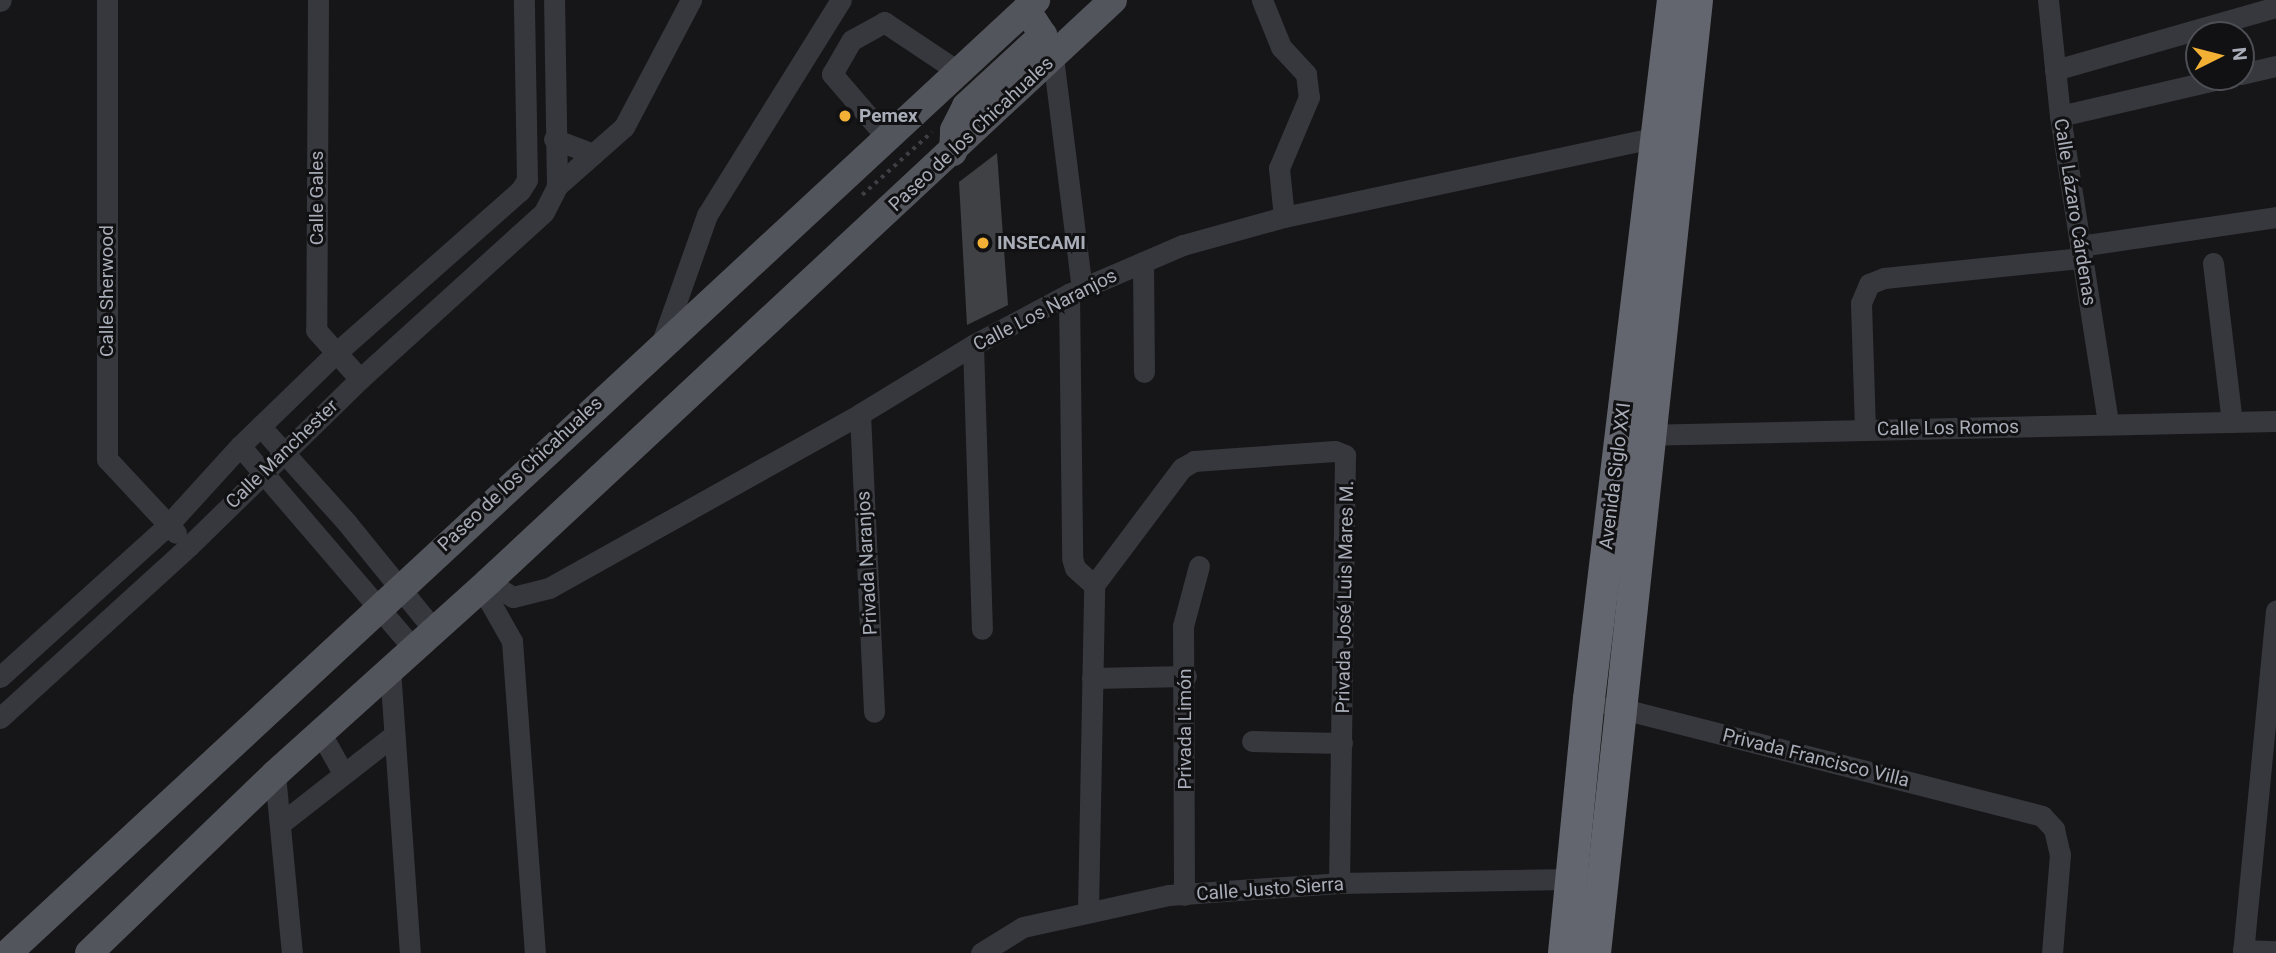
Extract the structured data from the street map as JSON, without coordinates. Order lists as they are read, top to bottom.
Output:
{
  "streets": {
    "highway": ["Avenida Siglo XXI"],
    "main road": ["Paseo de los Chicahuales"],
    "street": [
      "Calle Gales",
      "Calle Lázaro Cárdenas",
      "Calle Sherwood",
      "Calle Los Naranjos",
      "Calle Los Romos",
      "Calle Manchester",
      "Privada Naranjos",
      "Privada José Luis Mares M.",
      "Privada Limón",
      "Privada Francisco Villa",
      "Calle Justo Sierra"
    ]
  },
  "crossings": [
    ["Paseo de los Chicahuales", "Calle Los Naranjos"],
    ["Calle Gales", "Calle Manchester"],
    ["Calle Lázaro Cárdenas", "Calle Los Romos"],
    ["Calle Sherwood", "Calle Manchester"],
    ["Calle Los Naranjos", "Avenida Siglo XXI"],
    ["Calle Los Naranjos", "Privada Naranjos"],
    ["Calle Los Romos", "Avenida Siglo XXI"],
    ["Avenida Siglo XXI", "Privada Francisco Villa"],
    ["Avenida Siglo XXI", "Calle Justo Sierra"],
    ["Privada José Luis Mares M.", "Calle Justo Sierra"],
    ["Privada Limón", "Calle Justo Sierra"]
  ],
  "places": ["Pemex", "INSECAMI"],
  "north": "right"
}
